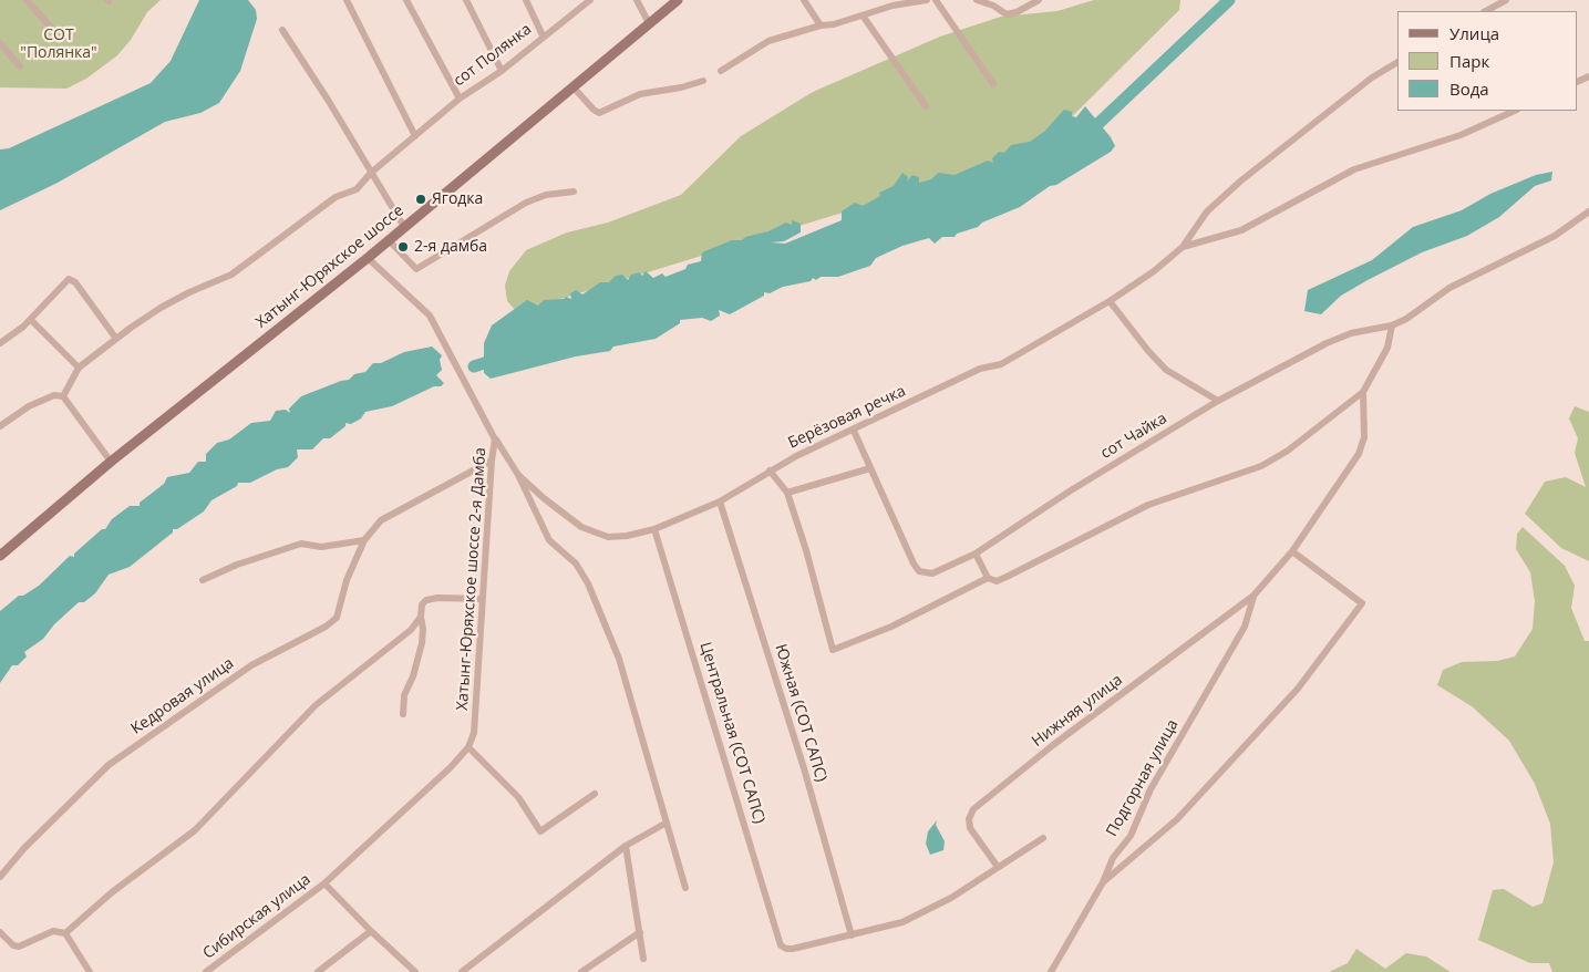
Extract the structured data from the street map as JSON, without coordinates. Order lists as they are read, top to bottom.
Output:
{
  "streets": {
    "main road": ["Хатынг-Юряхское шоссе"],
    "street": [
      "сот Полянка",
      "Берёзовая речка",
      "сот Чайка",
      "Хатынг-Юряхское шоссе 2-я Дамба",
      "Кедровая улица",
      "Нижняя улица",
      "Южная (СОТ САПС)",
      "Центральная (СОТ САПС)",
      "Подгорная улица",
      "Сибирская улица"
    ]
  },
  "crossings": [
    ["Хатынг-Юряхское шоссе", "Хатынг-Юряхское шоссе 2-я Дамба"],
    ["Берёзовая речка", "Южная (СОТ САПС)"],
    ["Берёзовая речка", "Центральная (СОТ САПС)"],
    ["Хатынг-Юряхское шоссе 2-я Дамба", "Кедровая улица"],
    ["Хатынг-Юряхское шоссе 2-я Дамба", "Сибирская улица"],
    ["Нижняя улица", "Подгорная улица"],
    ["Южная (СОТ САПС)", "Центральная (СОТ САПС)"]
  ],
  "parks": ["СОТ \"Полянка\""],
  "places": ["Ягодка", "2-я дамба"],
  "legend": ["Улица", "Парк", "Вода"]
}
